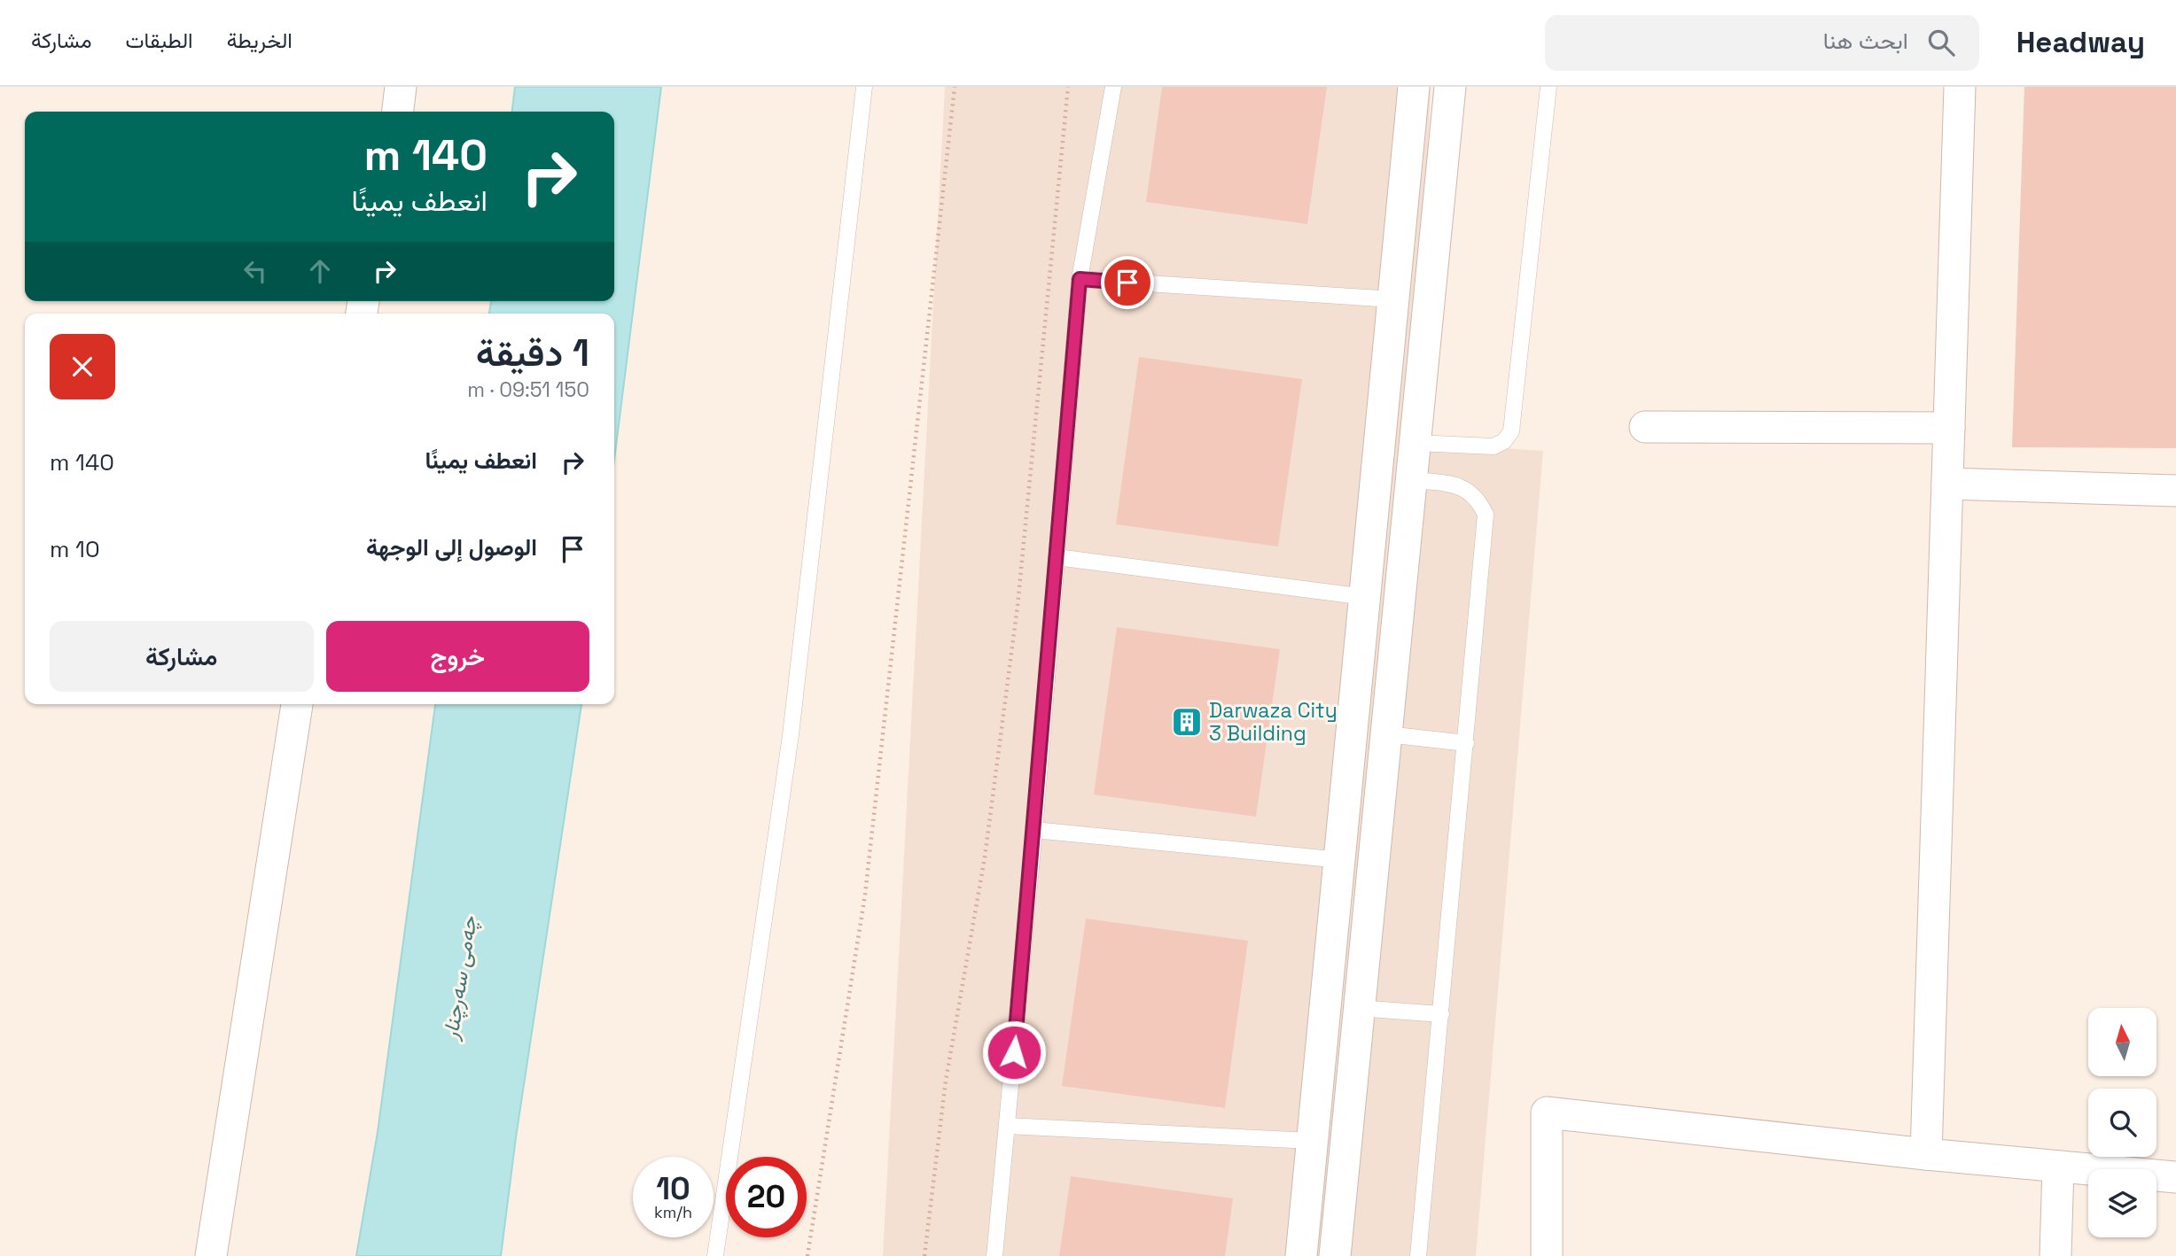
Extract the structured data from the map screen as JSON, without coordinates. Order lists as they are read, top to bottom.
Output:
{
  "water": ["چەمی سەرچنار"],
  "places": {
    "building": ["Darwaza City 3 Building"]
  },
  "north": "top",
  "page": {
    "header": "Headway",
    "search": "ابحث هنا",
    "nav": ["الخريطة", "الطبقات", "مشاركة"],
    "turn": ["140 m", "انعطف يمينًا"],
    "heading": ["1 دقيقة", "150 m · 09:51"],
    "list": [
      {
        "name": "انعطف يمينًا",
        "value": "140 m"
      },
      {
        "name": "الوصول إلى الوجهة",
        "value": "10 m"
      }
    ],
    "buttons": ["خروج", "مشاركة"],
    "speed": "10 km/h",
    "limit": "20"
  }
}
